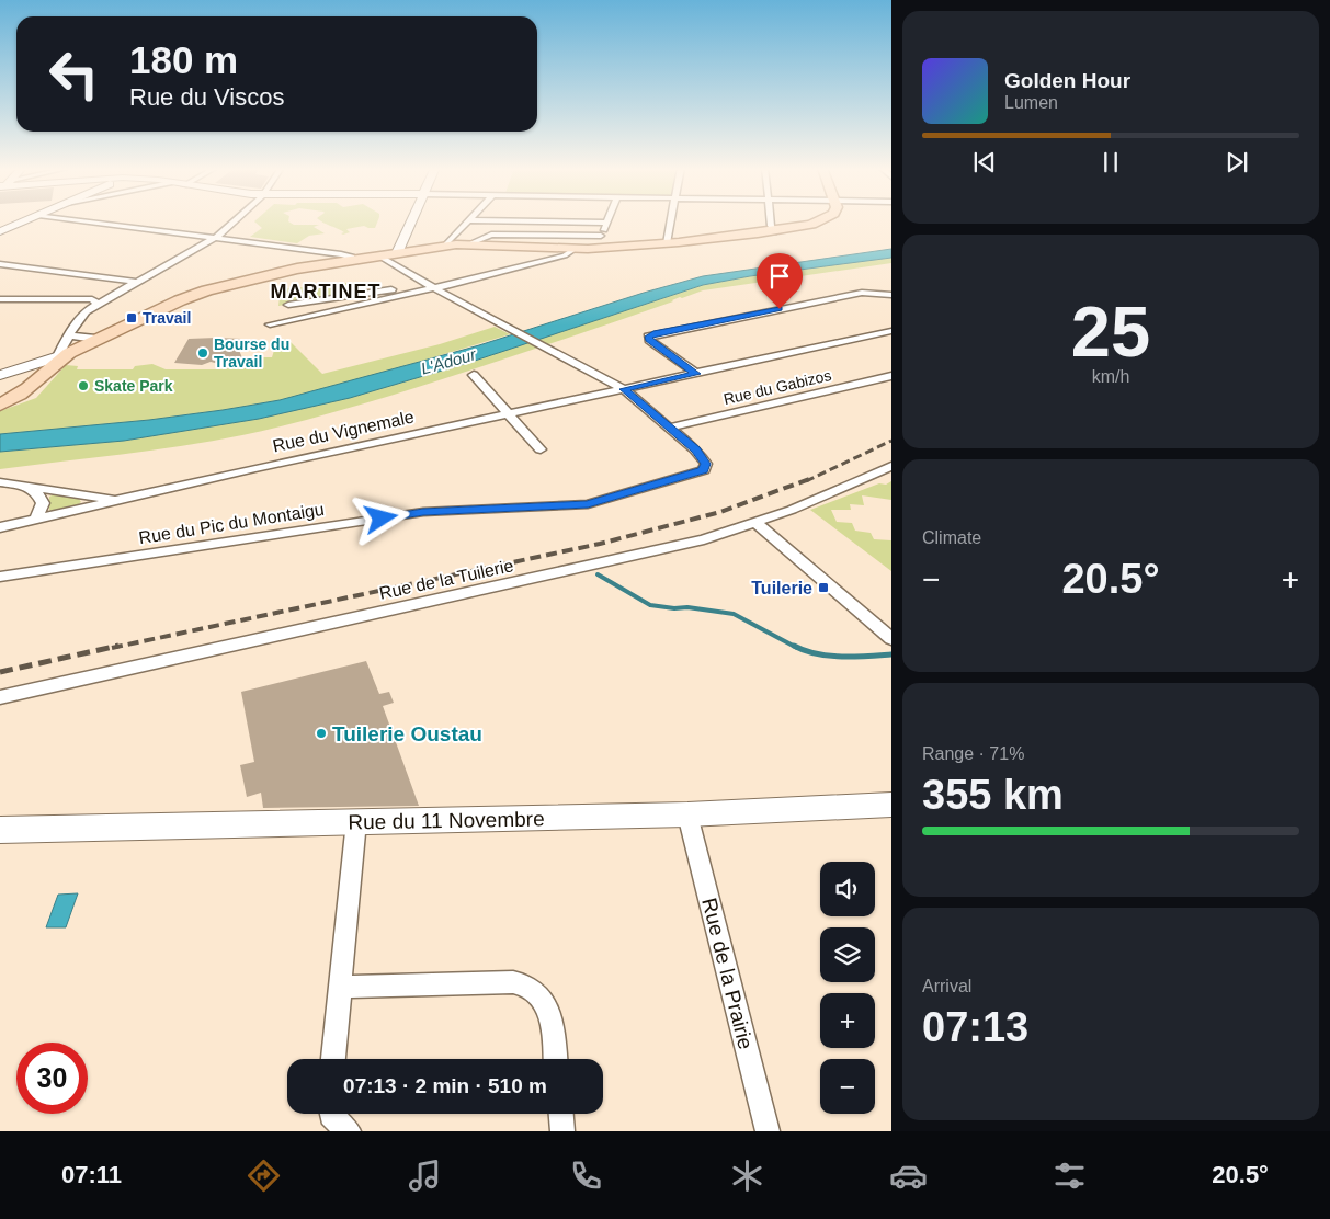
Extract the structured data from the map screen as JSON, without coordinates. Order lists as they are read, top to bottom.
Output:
{
  "streets": {
    "street": [
      "Rue du Gabizos",
      "Rue du Vignemale",
      "Rue du Pic du Montaigu",
      "Rue de la Tuilerie",
      "Rue du 11 Novembre",
      "Rue de la Prairie"
    ]
  },
  "crossings": [
    ["Rue du Gabizos", "Rue du Pic du Montaigu"],
    ["Rue du 11 Novembre", "Rue de la Prairie"]
  ],
  "districts": ["MARTINET"],
  "water": ["L'Adour"],
  "places": {
    "transit": ["Travail", "Tuilerie"],
    "other": ["Bourse du Travail", "Skate Park", "Tuilerie Oustau"]
  },
  "page": {
    "turn": ["180 m", "Rue du Viscos"],
    "song": ["Golden Hour", "Lumen"],
    "tile": [
      ["25", "km/h"],
      "Climate",
      ["Range · 71%", "355 km"],
      ["Arrival", "07:13"]
    ],
    "heat": ["−", "20.5°", "+"],
    "map_buttons": ["+", "−"],
    "limit": "30",
    "trip": "07:13 · 2 min · 510 m",
    "tabs": ["07:11", "20.5°"]
  }
}
